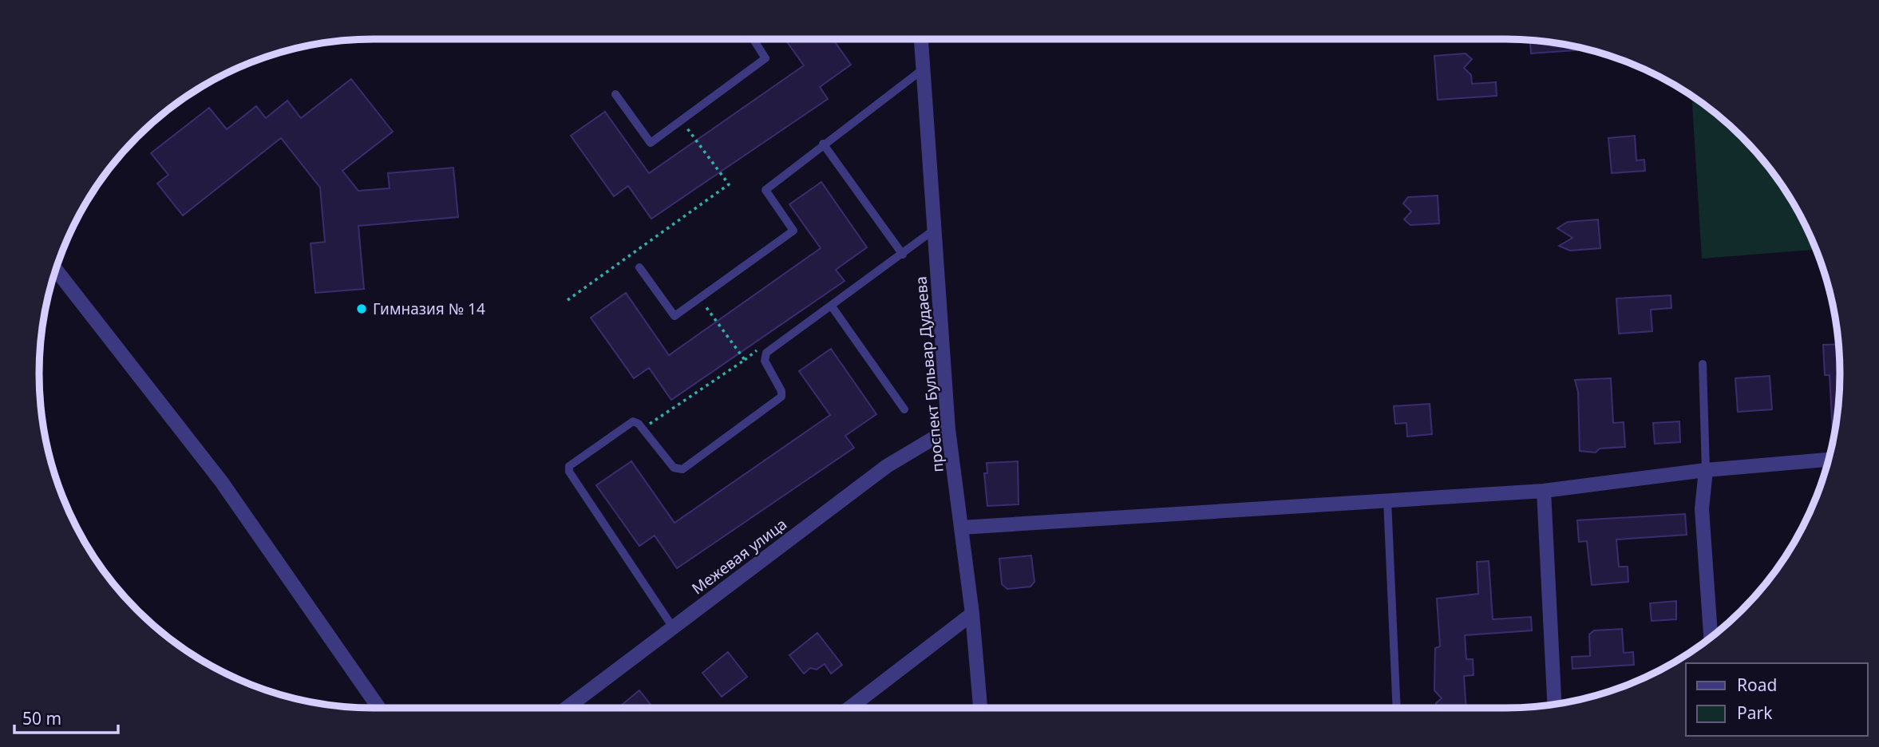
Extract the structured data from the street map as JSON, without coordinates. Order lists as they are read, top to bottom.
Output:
{
  "streets": {
    "street": ["проспект Бульвар Дудаева", "Межевая улица"]
  },
  "crossings": [
    ["проспект Бульвар Дудаева", "Межевая улица"]
  ],
  "places": ["Гимназия № 14"],
  "legend": ["Road", "Park"],
  "scale_bar": "50 m"
}
